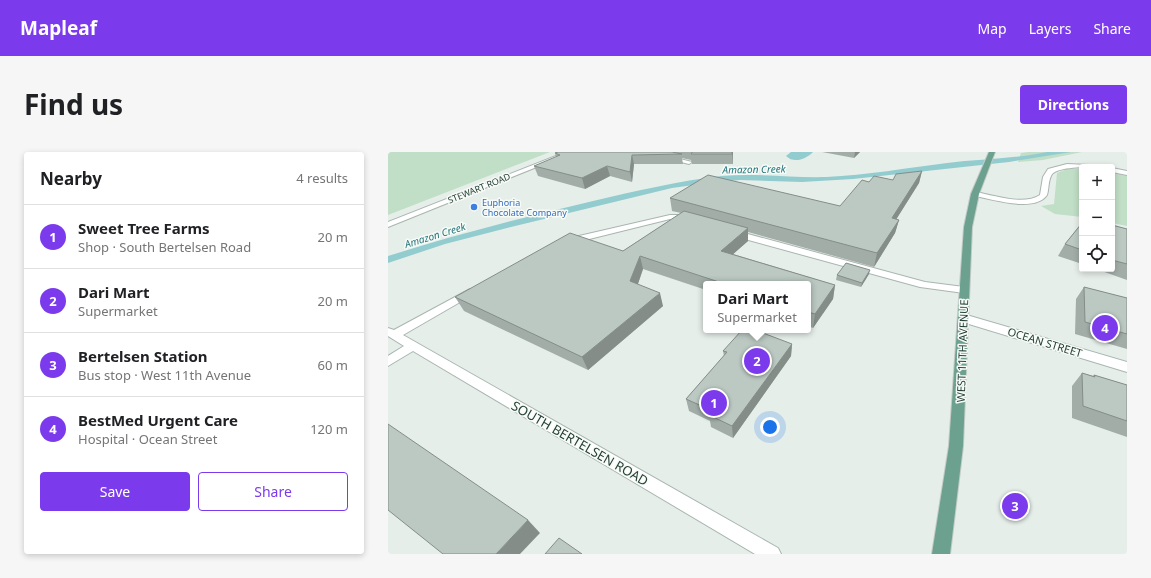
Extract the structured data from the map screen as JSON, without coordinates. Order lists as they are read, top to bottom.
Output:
{
  "streets": {
    "main road": ["WEST 11TH AVENUE"],
    "street": ["STEWART ROAD", "OCEAN STREET", "SOUTH BERTELSEN ROAD"]
  },
  "crossings": [
    ["OCEAN STREET", "WEST 11TH AVENUE"]
  ],
  "water": ["Amazon Creek"],
  "places": ["Euphoria Chocolate Company"],
  "page": {
    "header": "Mapleaf",
    "nav": ["Map", "Layers", "Share"],
    "title": "Find us",
    "buttons": [
      "Directions",
      ["Save", "Share"]
    ],
    "heading": ["Nearby", "4 results"],
    "map_buttons": ["+", "−"],
    "list": [
      {
        "mark": "1",
        "name": "Sweet Tree Farms",
        "note": "Shop · South Bertelsen Road",
        "value": "20 m"
      },
      {
        "mark": "2",
        "name": "Dari Mart",
        "note": "Supermarket",
        "value": "20 m"
      },
      {
        "mark": "3",
        "name": "Bertelsen Station",
        "note": "Bus stop · West 11th Avenue",
        "value": "60 m"
      },
      {
        "mark": "4",
        "name": "BestMed Urgent Care",
        "note": "Hospital · Ocean Street",
        "value": "120 m"
      }
    ],
    "popup": ["Dari Mart", "Supermarket"],
    "pins": [
      "4",
      "2",
      "1",
      "3"
    ]
  }
}
